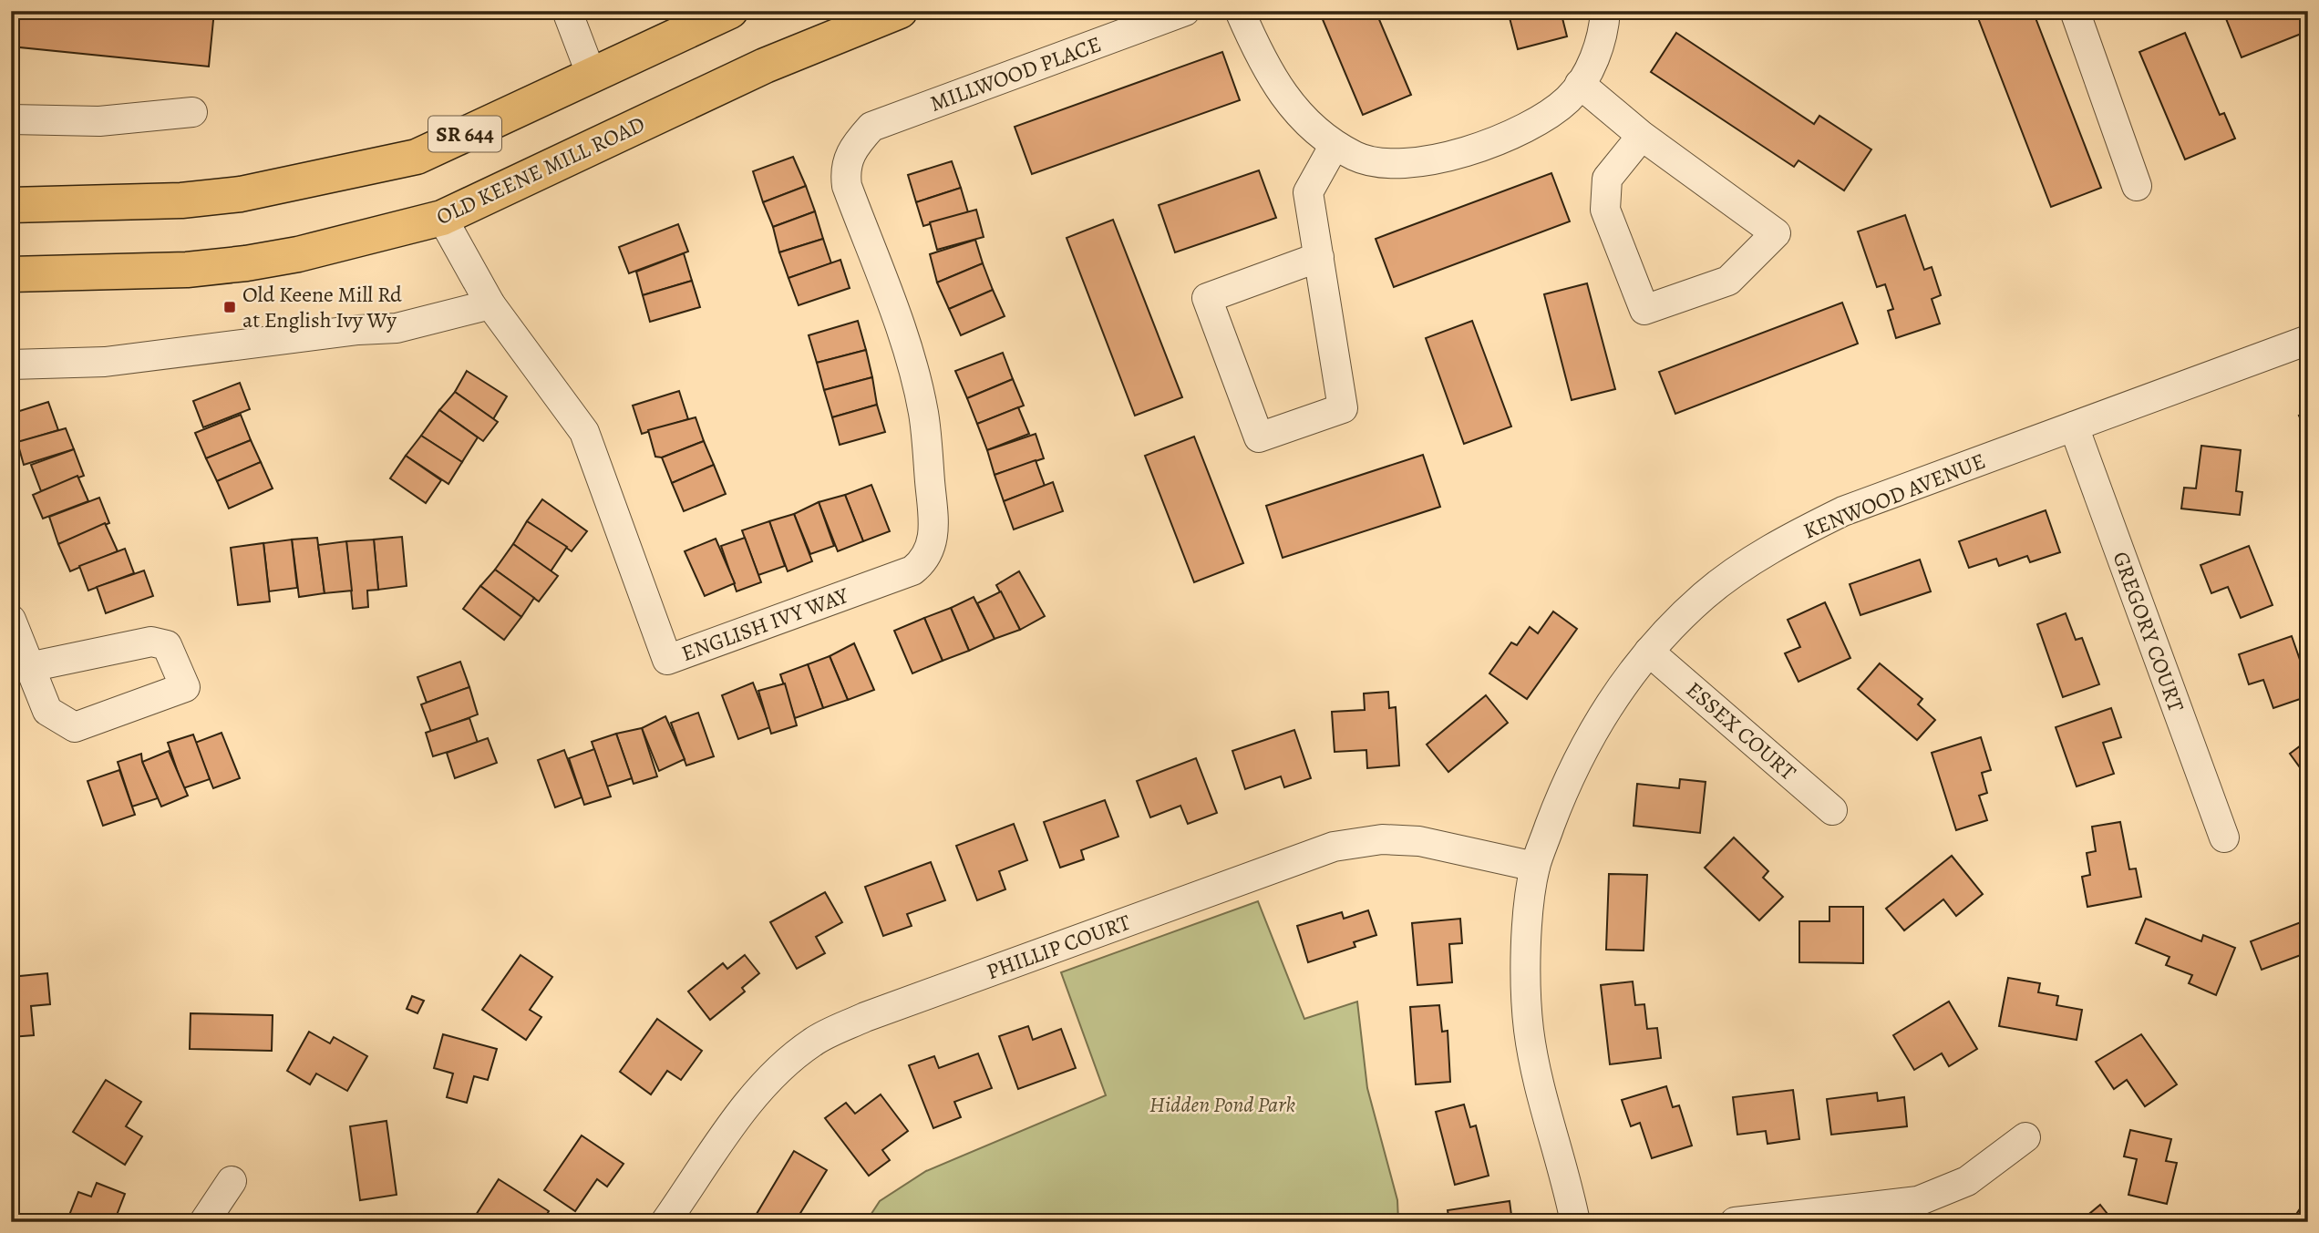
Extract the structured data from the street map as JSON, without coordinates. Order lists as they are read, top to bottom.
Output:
{
  "streets": {
    "main road": ["SR 644", "OLD KEENE MILL ROAD"],
    "street": [
      "MILLWOOD PLACE",
      "KENWOOD AVENUE",
      "ENGLISH IVY WAY",
      "GREGORY COURT",
      "ESSEX COURT",
      "PHILLIP COURT"
    ]
  },
  "crossings": [
    ["MILLWOOD PLACE", "ENGLISH IVY WAY"],
    ["OLD KEENE MILL ROAD", "ENGLISH IVY WAY"],
    ["KENWOOD AVENUE", "GREGORY COURT"],
    ["KENWOOD AVENUE", "ESSEX COURT"],
    ["KENWOOD AVENUE", "PHILLIP COURT"]
  ],
  "parks": ["Hidden Pond Park"],
  "places": {
    "transit": ["Old Keene Mill Rd at English Ivy Wy"]
  }
}
